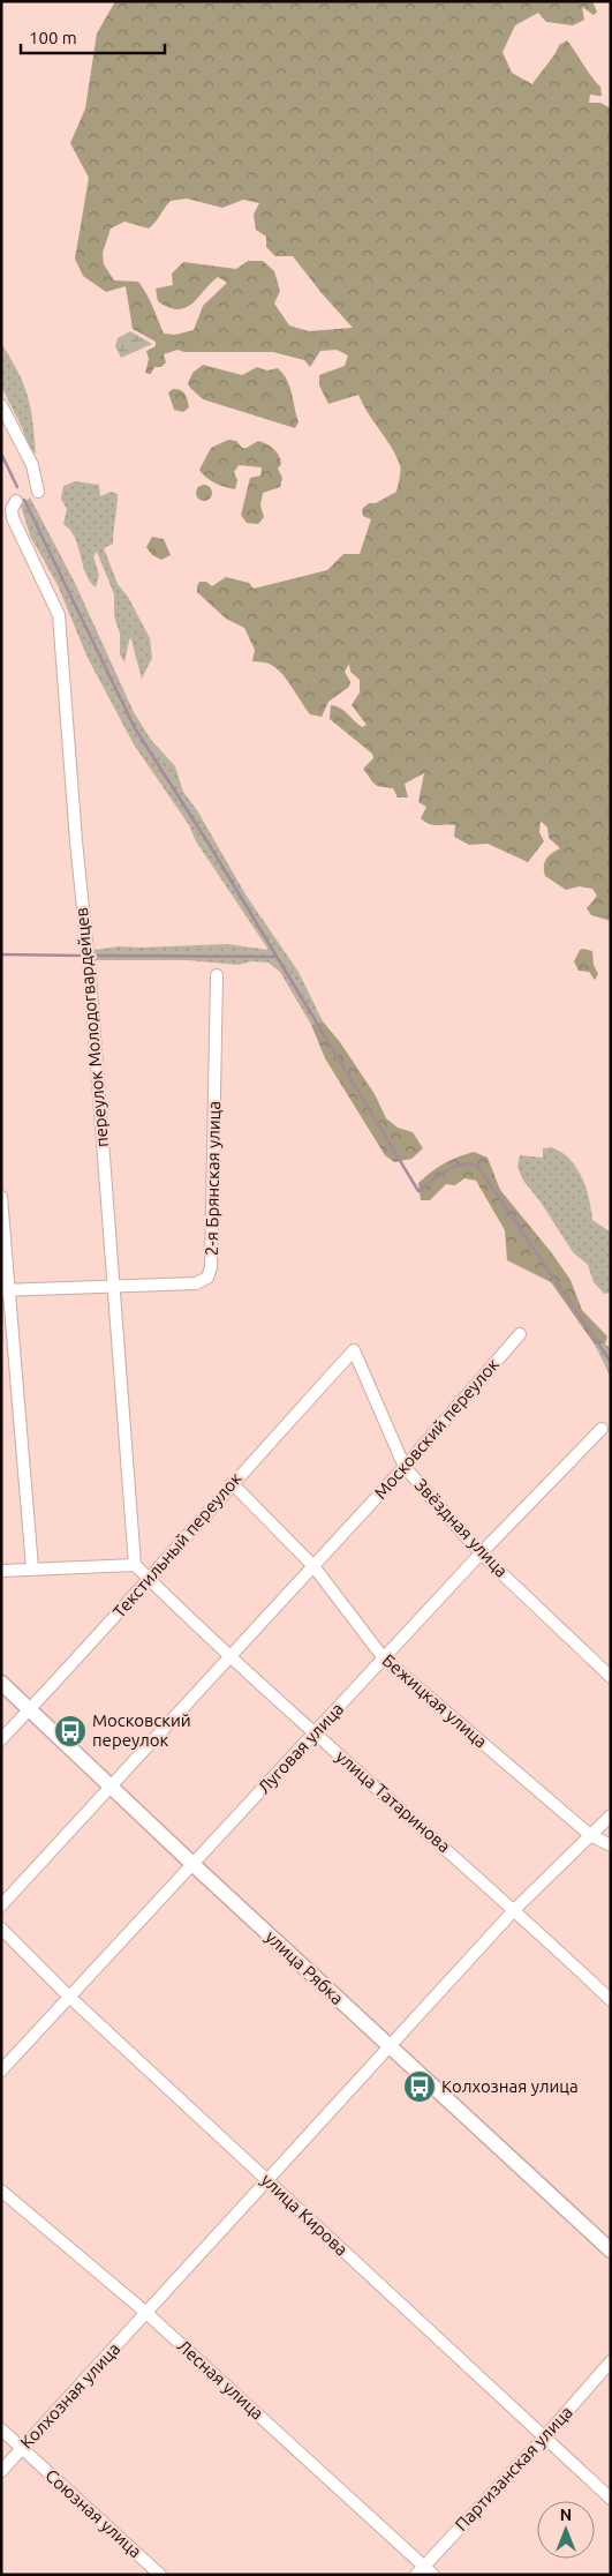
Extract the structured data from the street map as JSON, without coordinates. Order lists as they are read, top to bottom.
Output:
{
  "streets": {
    "main road": ["улица Рябка"],
    "street": [
      "переулок Молодогвардейцев",
      "2-я Брянская улица",
      "Московский переулок",
      "Звёздная улица",
      "Текстильный переулок",
      "Бежицкая улица",
      "Луговая улица",
      "улица Татаринова",
      "улица Кирова",
      "Лесная улица",
      "Колхозная улица",
      "Партизанская улица",
      "Союзная улица"
    ]
  },
  "crossings": [
    ["переулок Молодогвардейцев", "2-я Брянская улица"],
    ["переулок Молодогвардейцев", "улица Татаринова"],
    ["Московский переулок", "Звёздная улица"],
    ["Московский переулок", "Бежицкая улица"],
    ["Московский переулок", "улица Татаринова"],
    ["Московский переулок", "улица Рябка"],
    ["Звёздная улица", "Текстильный переулок"],
    ["Звёздная улица", "Луговая улица"],
    ["Текстильный переулок", "Бежицкая улица"],
    ["Текстильный переулок", "улица Татаринова"],
    ["Текстильный переулок", "улица Рябка"],
    ["Бежицкая улица", "Луговая улица"],
    ["Бежицкая улица", "Колхозная улица"],
    ["Луговая улица", "улица Татаринова"],
    ["Луговая улица", "улица Рябка"],
    ["Луговая улица", "улица Кирова"],
    ["улица Татаринова", "Колхозная улица"],
    ["улица Рябка", "Колхозная улица"],
    ["улица Кирова", "Колхозная улица"],
    ["улица Кирова", "Партизанская улица"],
    ["Лесная улица", "Колхозная улица"],
    ["Лесная улица", "Партизанская улица"],
    ["Колхозная улица", "Союзная улица"]
  ],
  "places": {
    "bus stop": ["Московский переулок", "Колхозная улица"]
  },
  "scale_bar": "100 m",
  "north": "top"
}
